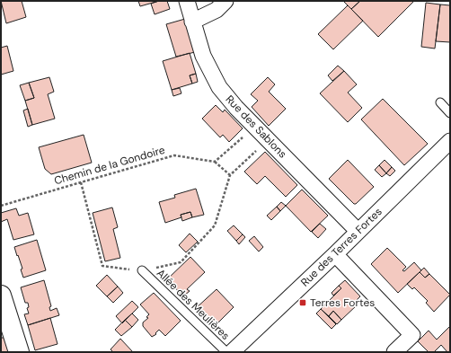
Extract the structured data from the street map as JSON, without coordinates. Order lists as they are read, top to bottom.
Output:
{
  "streets": {
    "street": ["Rue des Sablons", "Rue des Terres Fortes"],
    "lane": ["Allée des Meulières"],
    "path": ["Chemin de la Gondoire"]
  },
  "crossings": [
    ["Rue des Sablons", "Rue des Terres Fortes"],
    ["Chemin de la Gondoire", "Allée des Meulières"]
  ],
  "places": {
    "transit": ["Terres Fortes"]
  }
}
